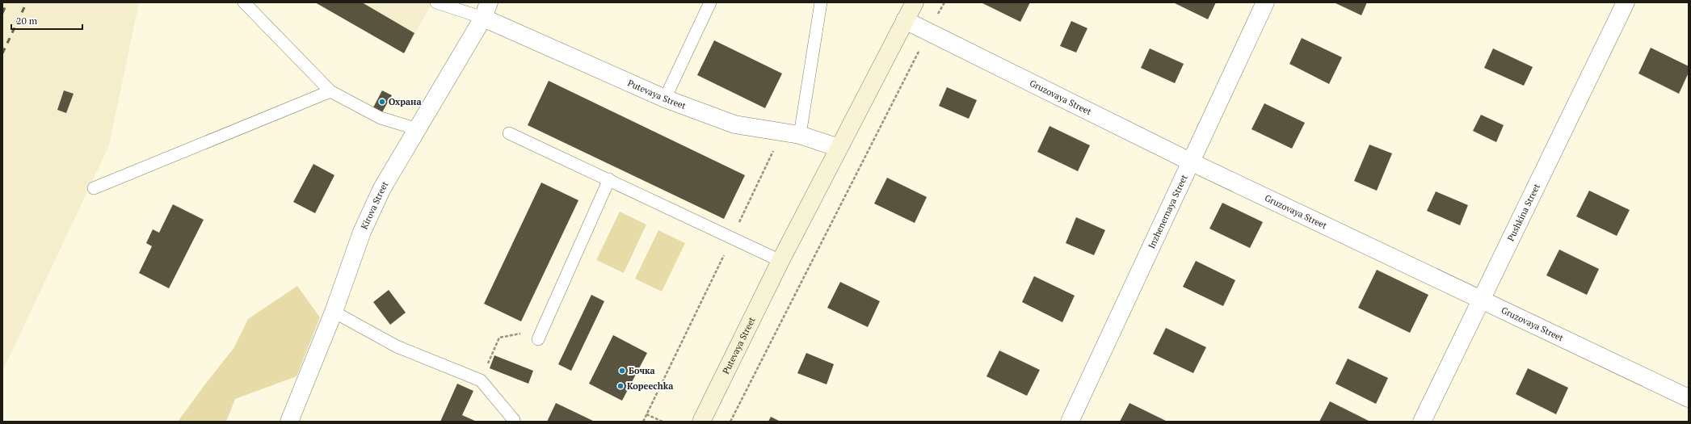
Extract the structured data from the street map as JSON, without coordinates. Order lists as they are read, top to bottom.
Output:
{
  "streets": {
    "street": [
      "Putevaya Street",
      "Gruzovaya Street",
      "Kirova Street",
      "Inzhenernaya Street",
      "Pushkina Street"
    ]
  },
  "crossings": [
    ["Putevaya Street", "Gruzovaya Street"],
    ["Putevaya Street", "Kirova Street"],
    ["Gruzovaya Street", "Inzhenernaya Street"],
    ["Gruzovaya Street", "Pushkina Street"]
  ],
  "places": ["Охрана", "Бочка", "Kopeechka"],
  "scale_bar": "20 m"
}
